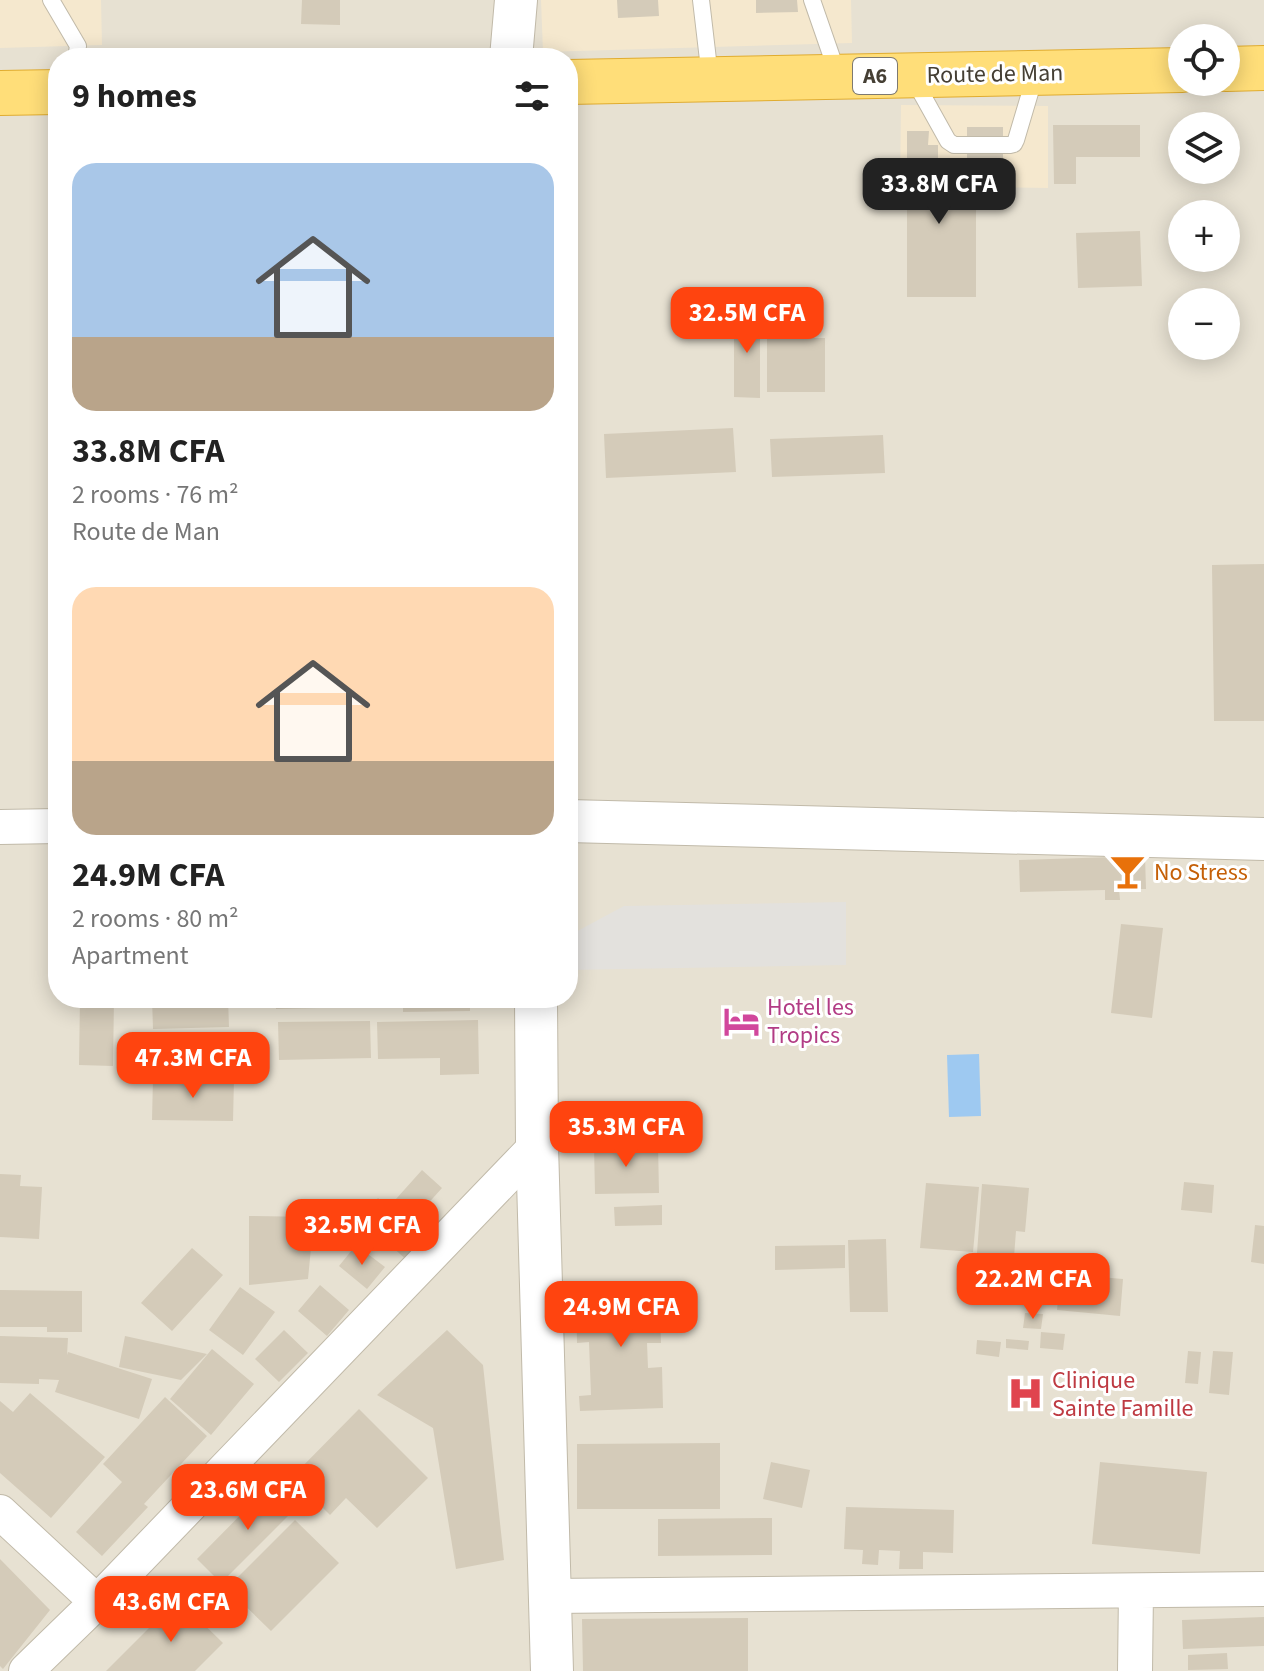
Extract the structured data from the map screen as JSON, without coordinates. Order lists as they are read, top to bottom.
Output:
{
  "streets": {
    "highway": ["Route de Man", "A6"]
  },
  "places": {
    "bar": ["No Stress"],
    "hotel": ["Hotel les Tropics"],
    "hospital": ["Clinique Sainte Famille"]
  },
  "page": {
    "map_buttons": ["+", "−"],
    "heading": "9 homes",
    "list": [
      {
        "name": "33.8M CFA",
        "note": "2 rooms · 76 m² · Route de Man"
      },
      {
        "name": "24.9M CFA",
        "note": "2 rooms · 80 m² · Apartment"
      }
    ],
    "price": [
      "33.8M CFA",
      "32.5M CFA",
      "47.3M CFA",
      "35.3M CFA",
      "32.5M CFA",
      "22.2M CFA",
      "24.9M CFA",
      "23.6M CFA",
      "43.6M CFA"
    ]
  }
}
